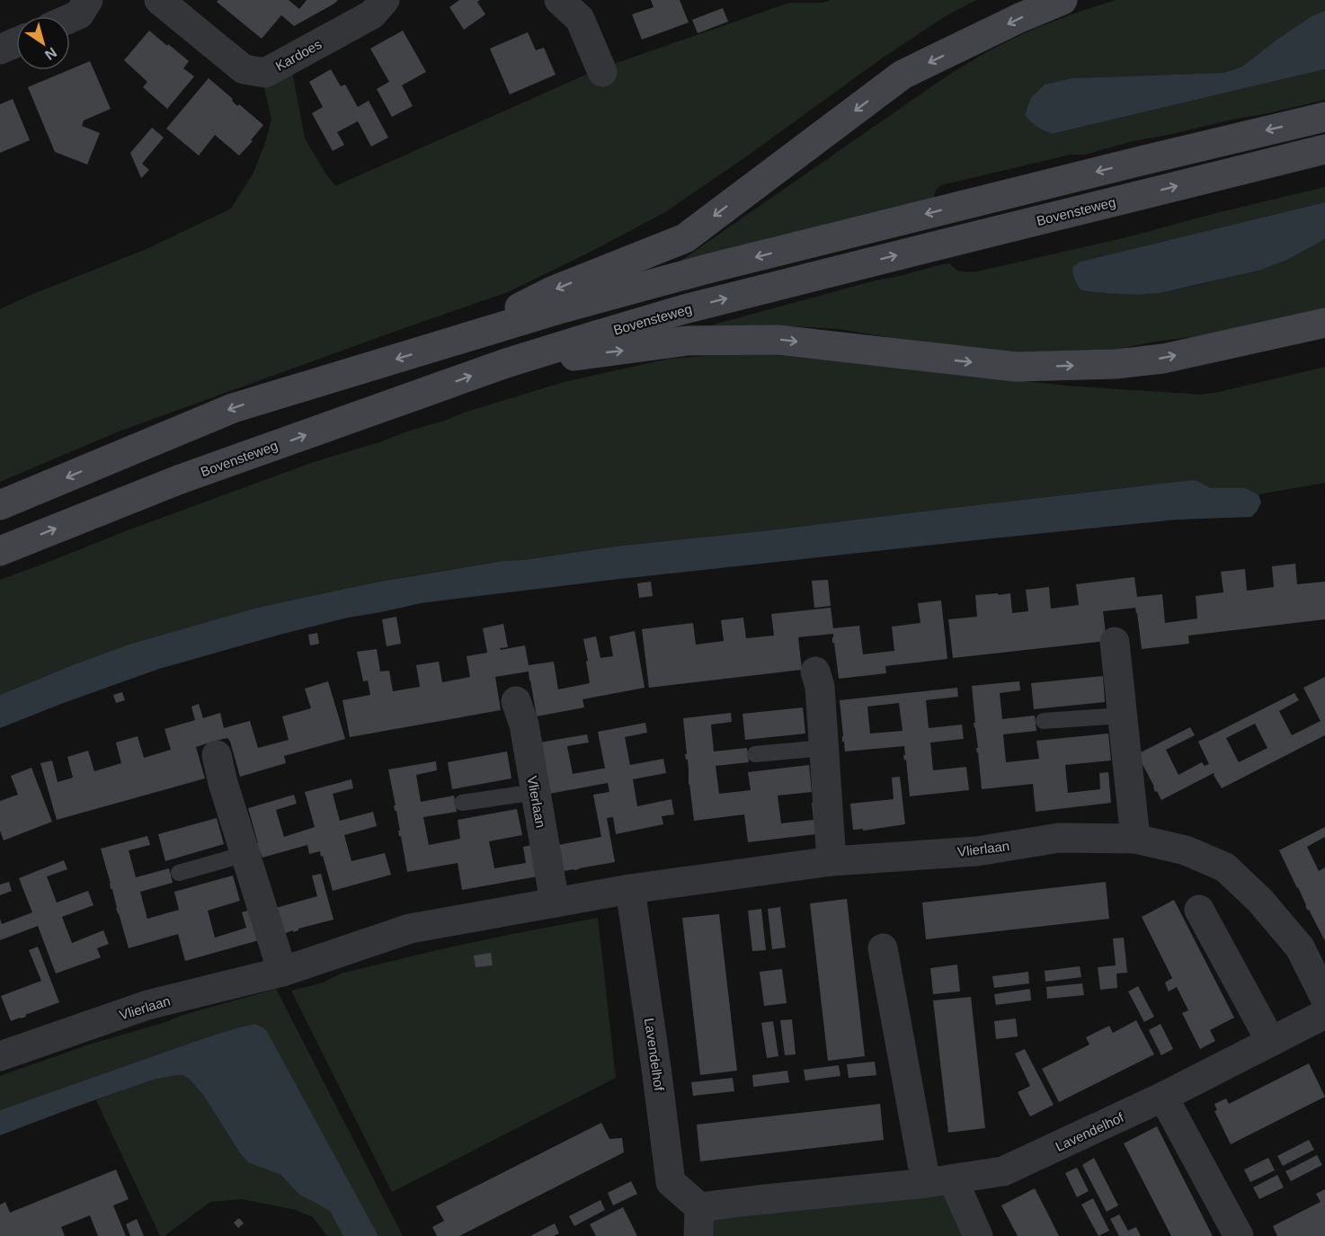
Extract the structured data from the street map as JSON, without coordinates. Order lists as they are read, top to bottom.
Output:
{
  "streets": {
    "main road": ["Bovensteweg"],
    "street": ["Kardoes", "Vlierlaan", "Lavendelhof"]
  },
  "crossings": [
    ["Vlierlaan", "Lavendelhof"]
  ],
  "north": "bottom right"
}
